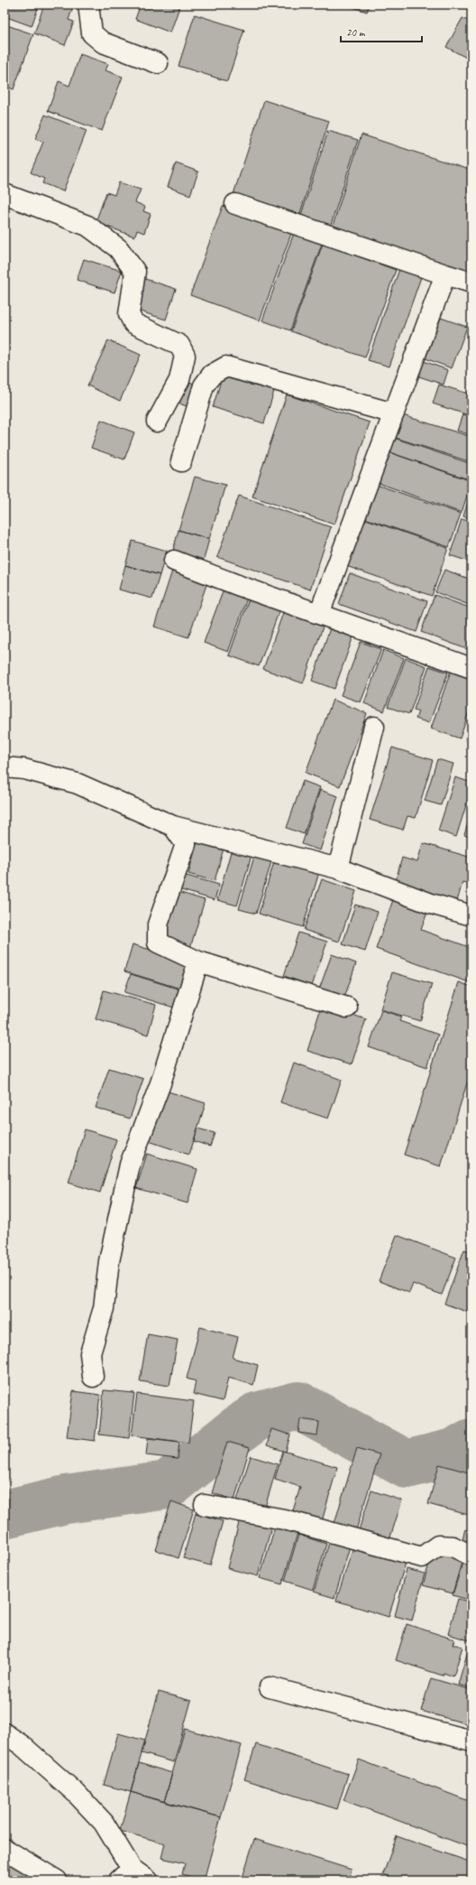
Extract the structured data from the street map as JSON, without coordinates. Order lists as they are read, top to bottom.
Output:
{
  "scale_bar": "20 m"
}
